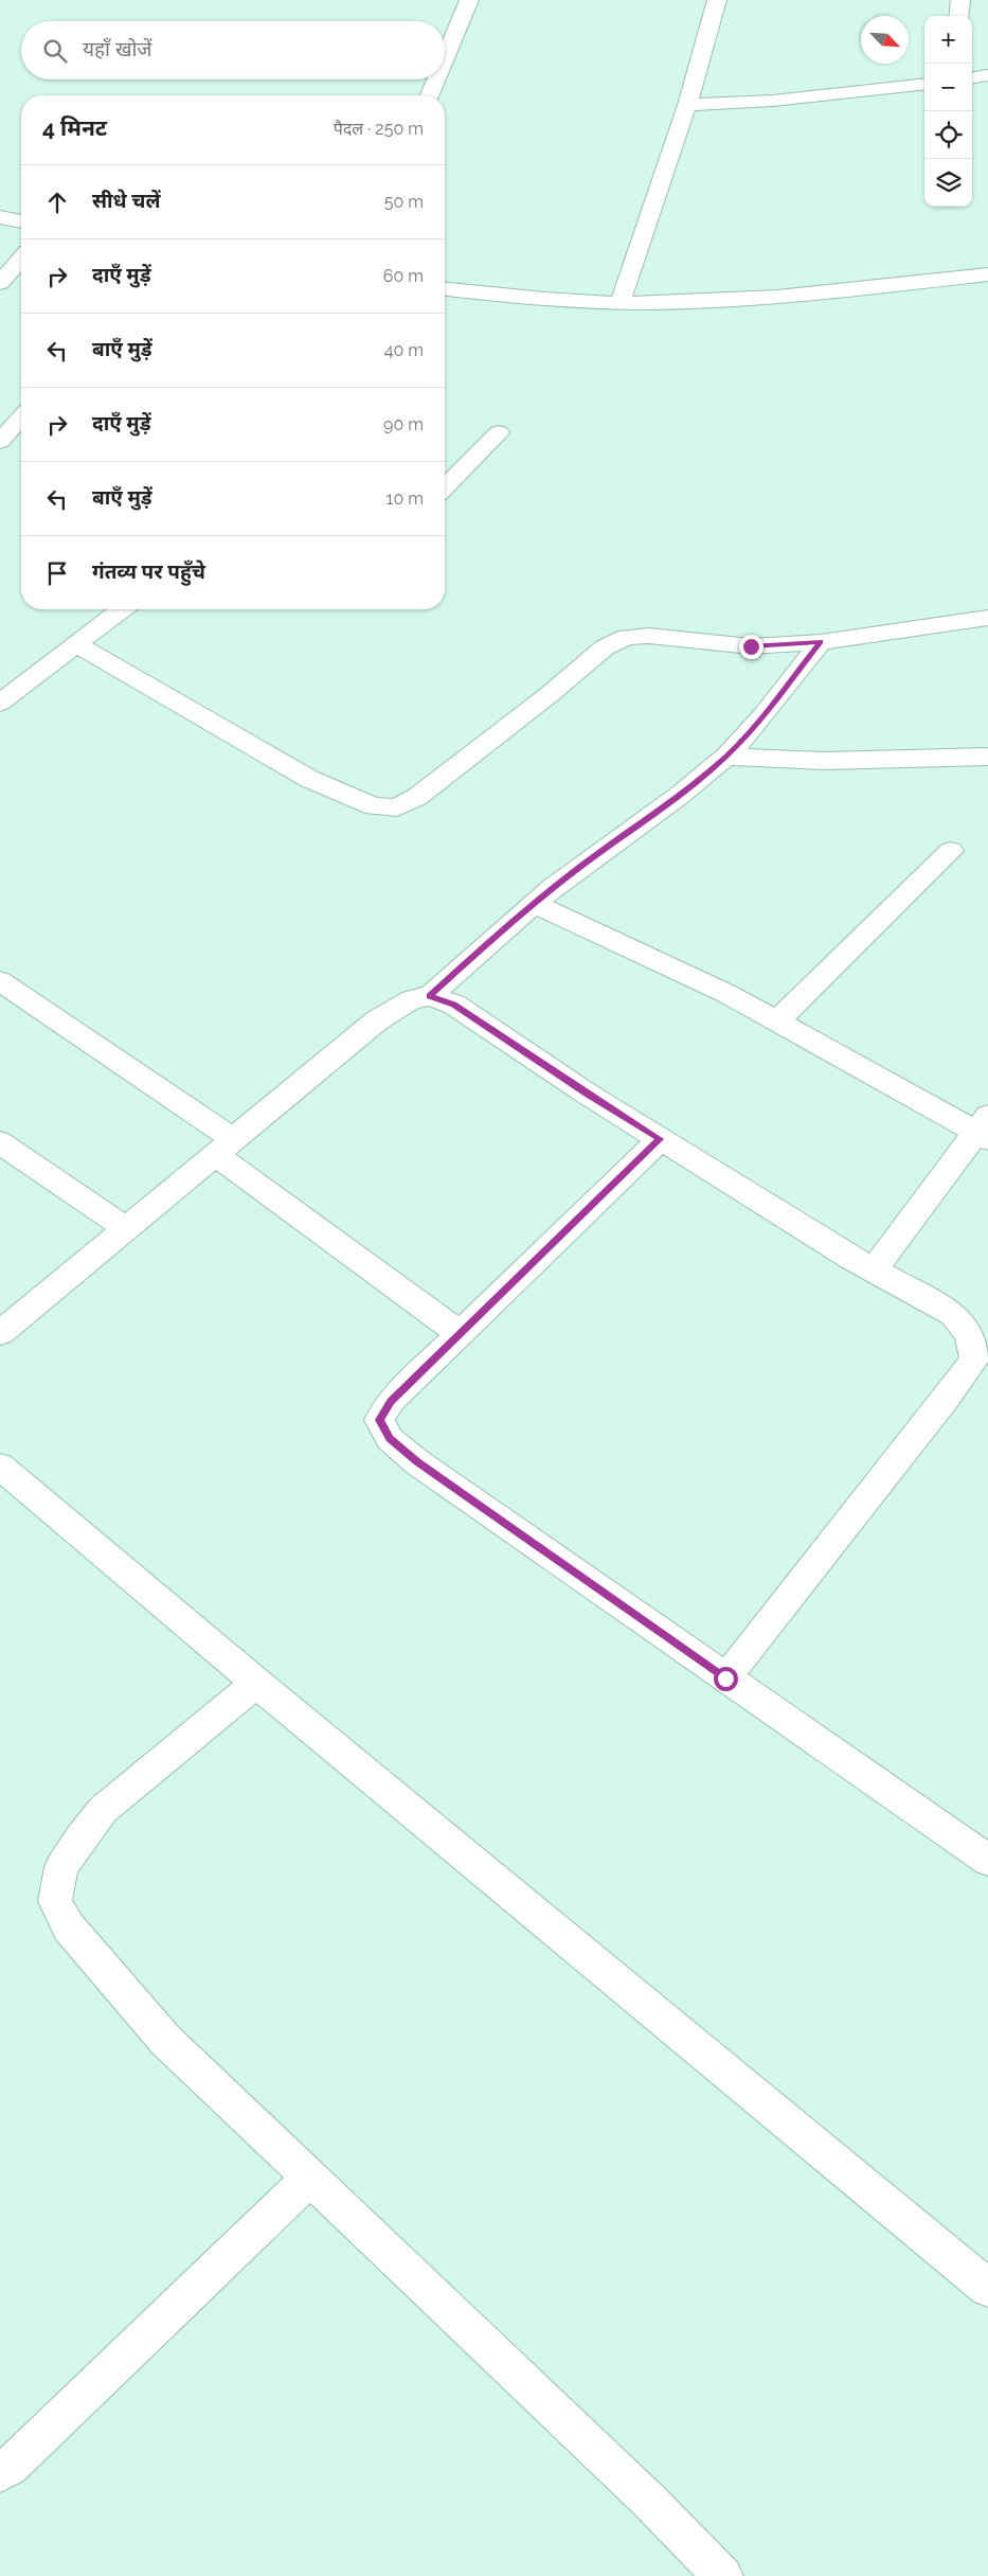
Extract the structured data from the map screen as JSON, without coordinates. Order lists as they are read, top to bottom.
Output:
{
  "north": "bottom right",
  "page": {
    "map_buttons": ["+", "−"],
    "search": "यहाँ खोजें",
    "heading": ["4 मिनट", "पैदल · 250 m"],
    "list": [
      ["सीधे चलें", "50 m"],
      ["दाएँ मुड़ें", "60 m"],
      ["बाएँ मुड़ें", "40 m"],
      ["दाएँ मुड़ें", "90 m"],
      ["बाएँ मुड़ें", "10 m"],
      "गंतव्य पर पहुँचे"
    ]
  }
}
